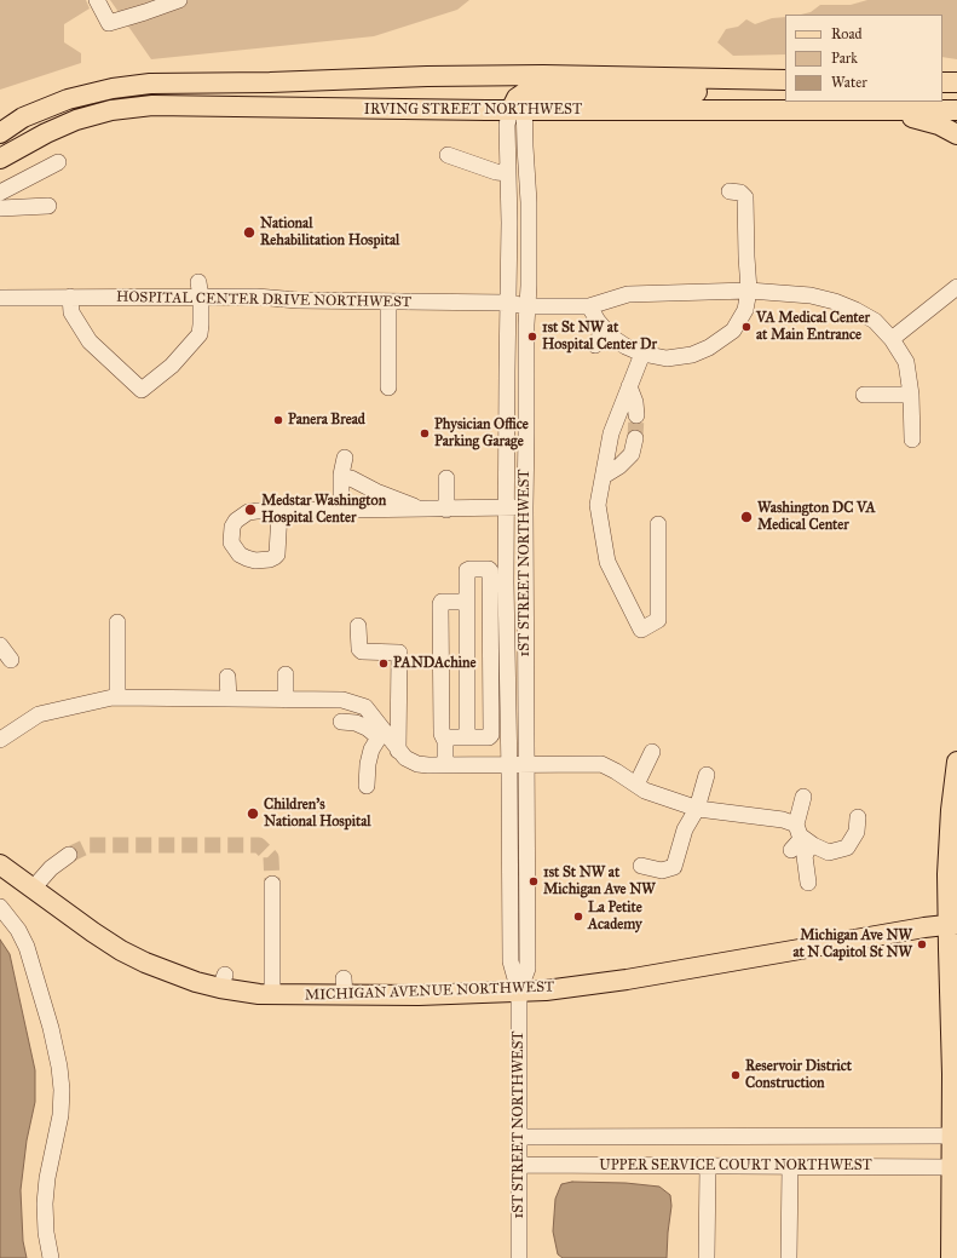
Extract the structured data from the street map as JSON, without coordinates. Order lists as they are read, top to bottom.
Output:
{
  "streets": {
    "main road": ["IRVING STREET NORTHWEST", "MICHIGAN AVENUE NORTHWEST"],
    "street": ["HOSPITAL CENTER DRIVE NORTHWEST", "1ST STREET NORTHWEST", "UPPER SERVICE COURT NORTHWEST"]
  },
  "crossings": [
    ["IRVING STREET NORTHWEST", "1ST STREET NORTHWEST"],
    ["HOSPITAL CENTER DRIVE NORTHWEST", "1ST STREET NORTHWEST"],
    ["1ST STREET NORTHWEST", "MICHIGAN AVENUE NORTHWEST"],
    ["1ST STREET NORTHWEST", "UPPER SERVICE COURT NORTHWEST"]
  ],
  "places": [
    "National Rehabilitation Hospital",
    "VA Medical Center at Main Entrance",
    "1st St NW at Hospital Center Dr",
    "Panera Bread",
    "Physician Office Parking Garage",
    "Medstar Washington Hospital Center",
    "Washington DC VA Medical Center",
    "PANDAchine",
    "Children's National Hospital",
    "1st St NW at Michigan Ave NW",
    "La Petite Academy",
    "Michigan Ave NW at N Capitol St NW",
    "Reservoir District Construction"
  ],
  "legend": ["Road", "Park", "Water"]
}
